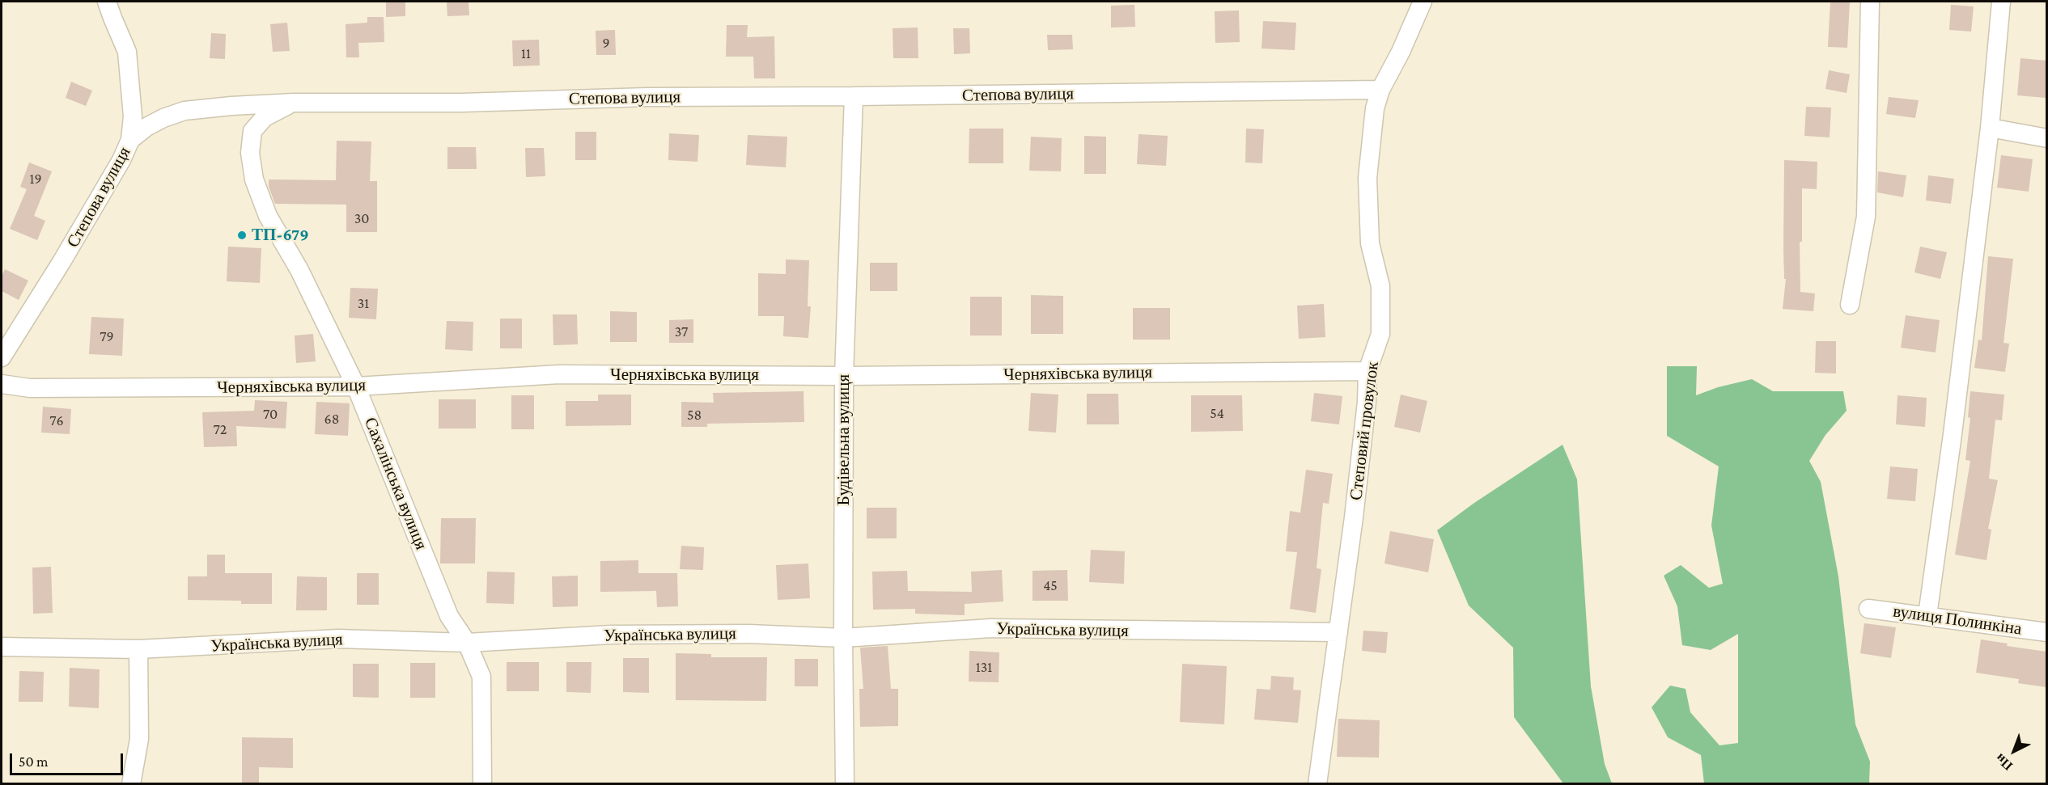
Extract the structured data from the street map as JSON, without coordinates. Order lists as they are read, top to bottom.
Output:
{
  "streets": {
    "street": [
      "Степова вулиця",
      "Черняхівська вулиця",
      "Степовий провулок",
      "Будівельна вулиця",
      "Сахалінська вулиця",
      "вулиця Полинкіна",
      "Українська вулиця"
    ]
  },
  "crossings": [
    ["Степова вулиця", "Степовий провулок"],
    ["Степова вулиця", "Будівельна вулиця"],
    ["Степова вулиця", "Сахалінська вулиця"],
    ["Черняхівська вулиця", "Степовий провулок"],
    ["Черняхівська вулиця", "Будівельна вулиця"],
    ["Черняхівська вулиця", "Сахалінська вулиця"],
    ["Степовий провулок", "Українська вулиця"],
    ["Будівельна вулиця", "Українська вулиця"],
    ["Сахалінська вулиця", "Українська вулиця"]
  ],
  "places": ["ТП-679"],
  "house_numbers": [
    "9",
    "11",
    "19",
    "30",
    "31",
    "37",
    "79",
    "54",
    "70",
    "58",
    "68",
    "76",
    "72",
    "45",
    "131"
  ],
  "scale_bar": "50 m",
  "north": "bottom left"
}
